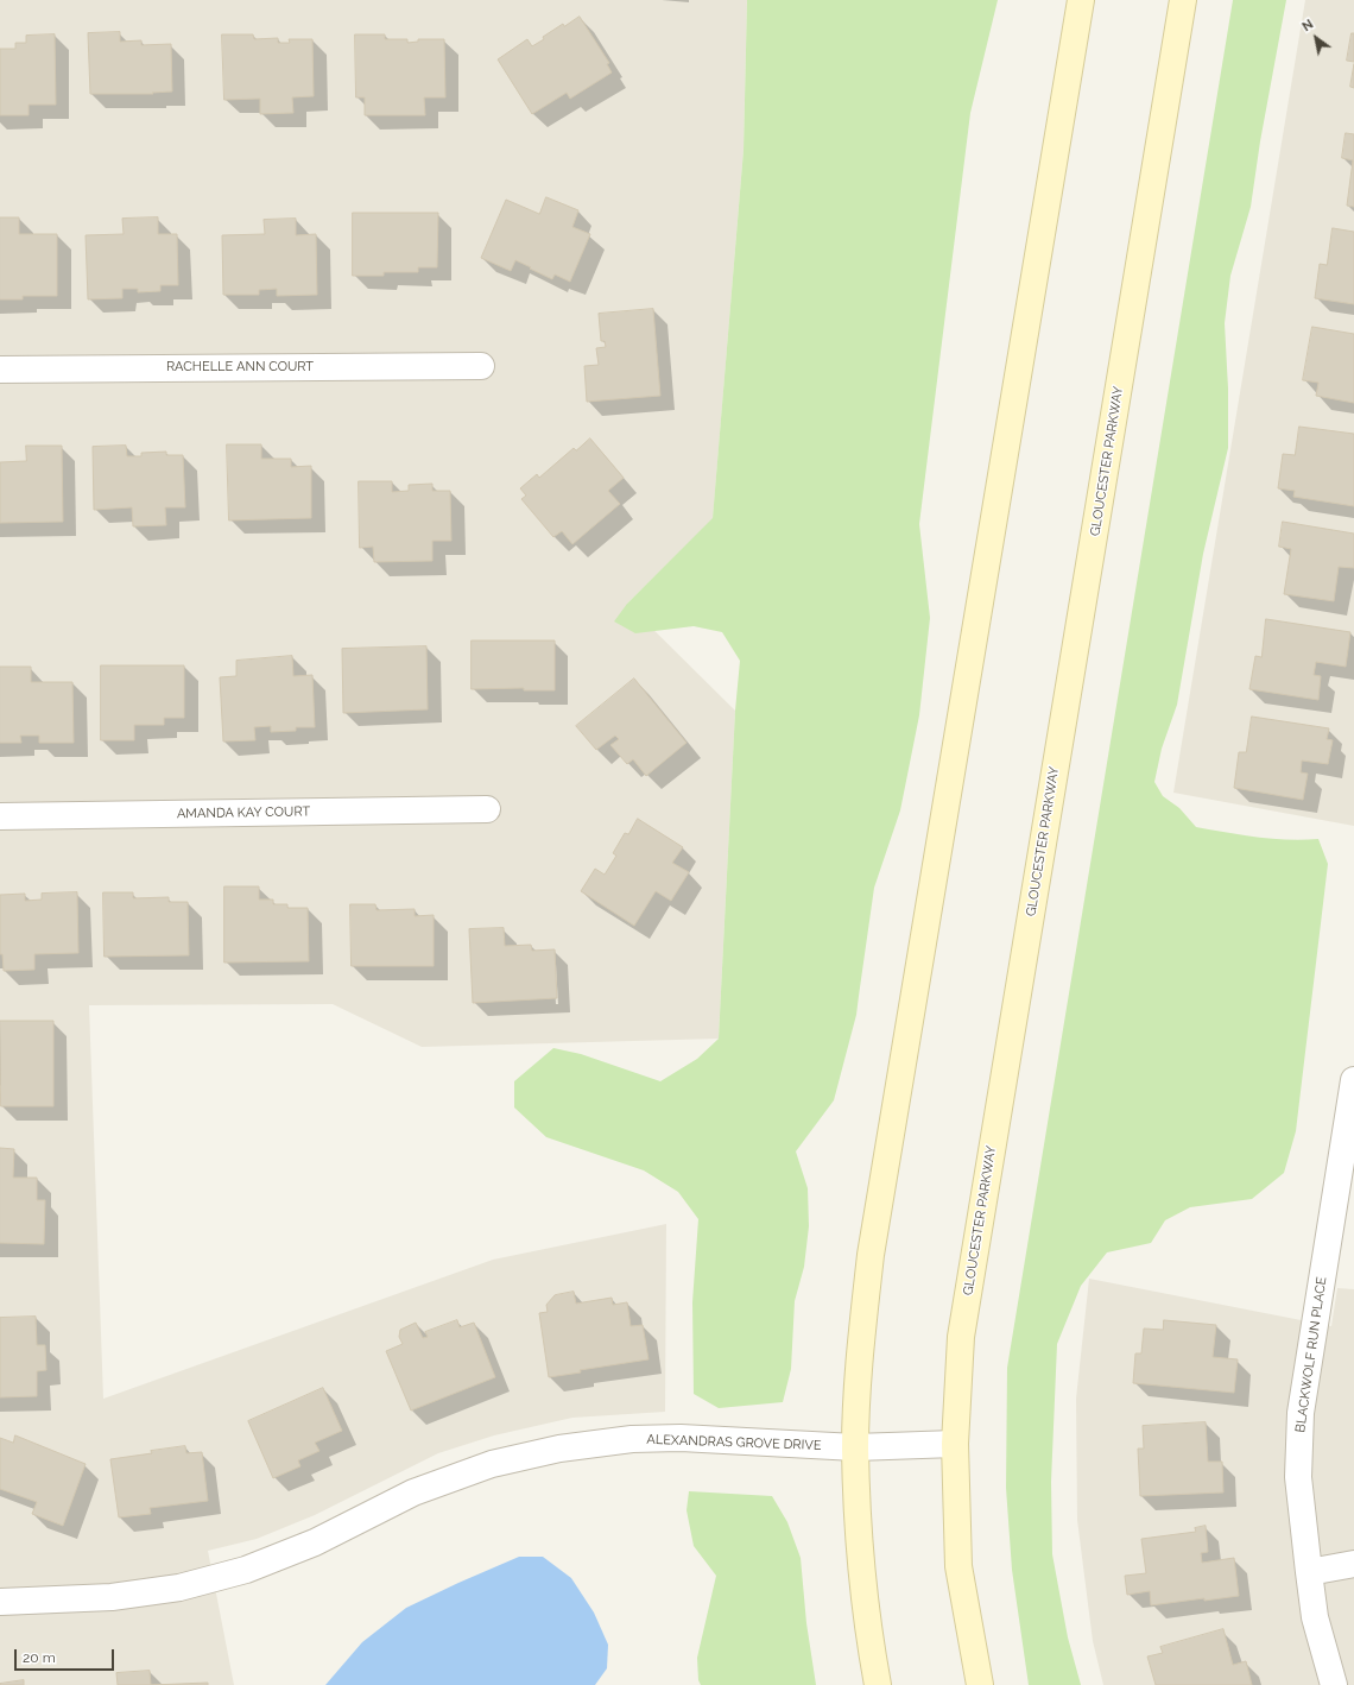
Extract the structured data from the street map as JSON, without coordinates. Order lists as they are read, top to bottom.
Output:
{
  "streets": {
    "main road": ["GLOUCESTER PARKWAY"],
    "street": [
      "RACHELLE ANN COURT",
      "AMANDA KAY COURT",
      "BLACKWOLF RUN PLACE",
      "ALEXANDRAS GROVE DRIVE"
    ]
  },
  "crossings": [
    ["GLOUCESTER PARKWAY", "ALEXANDRAS GROVE DRIVE"]
  ],
  "scale_bar": "20 m",
  "north": "top left"
}
